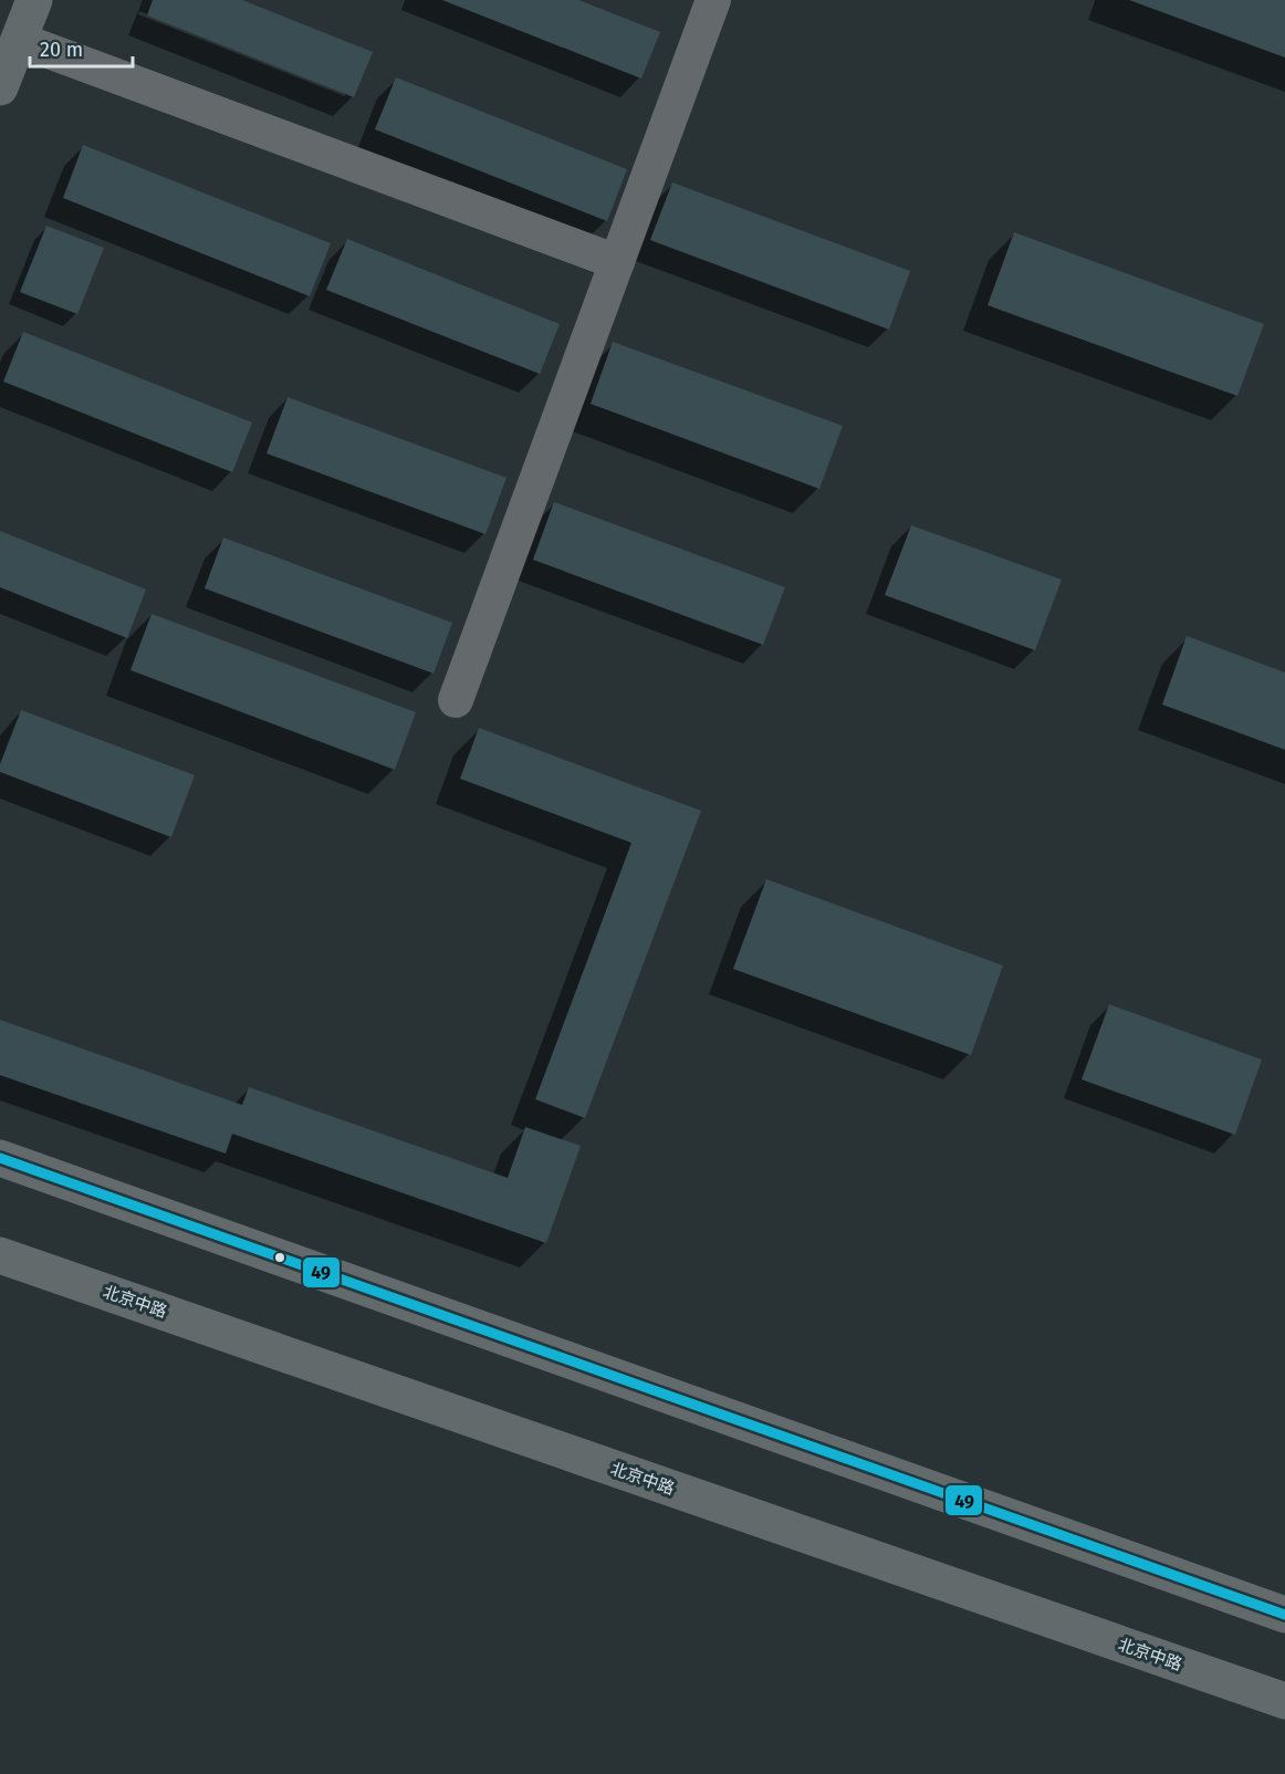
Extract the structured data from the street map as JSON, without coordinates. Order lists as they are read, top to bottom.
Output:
{
  "streets": {
    "main road": ["北京中路"]
  },
  "lines": ["transit line 49"],
  "scale_bar": "20 m"
}
